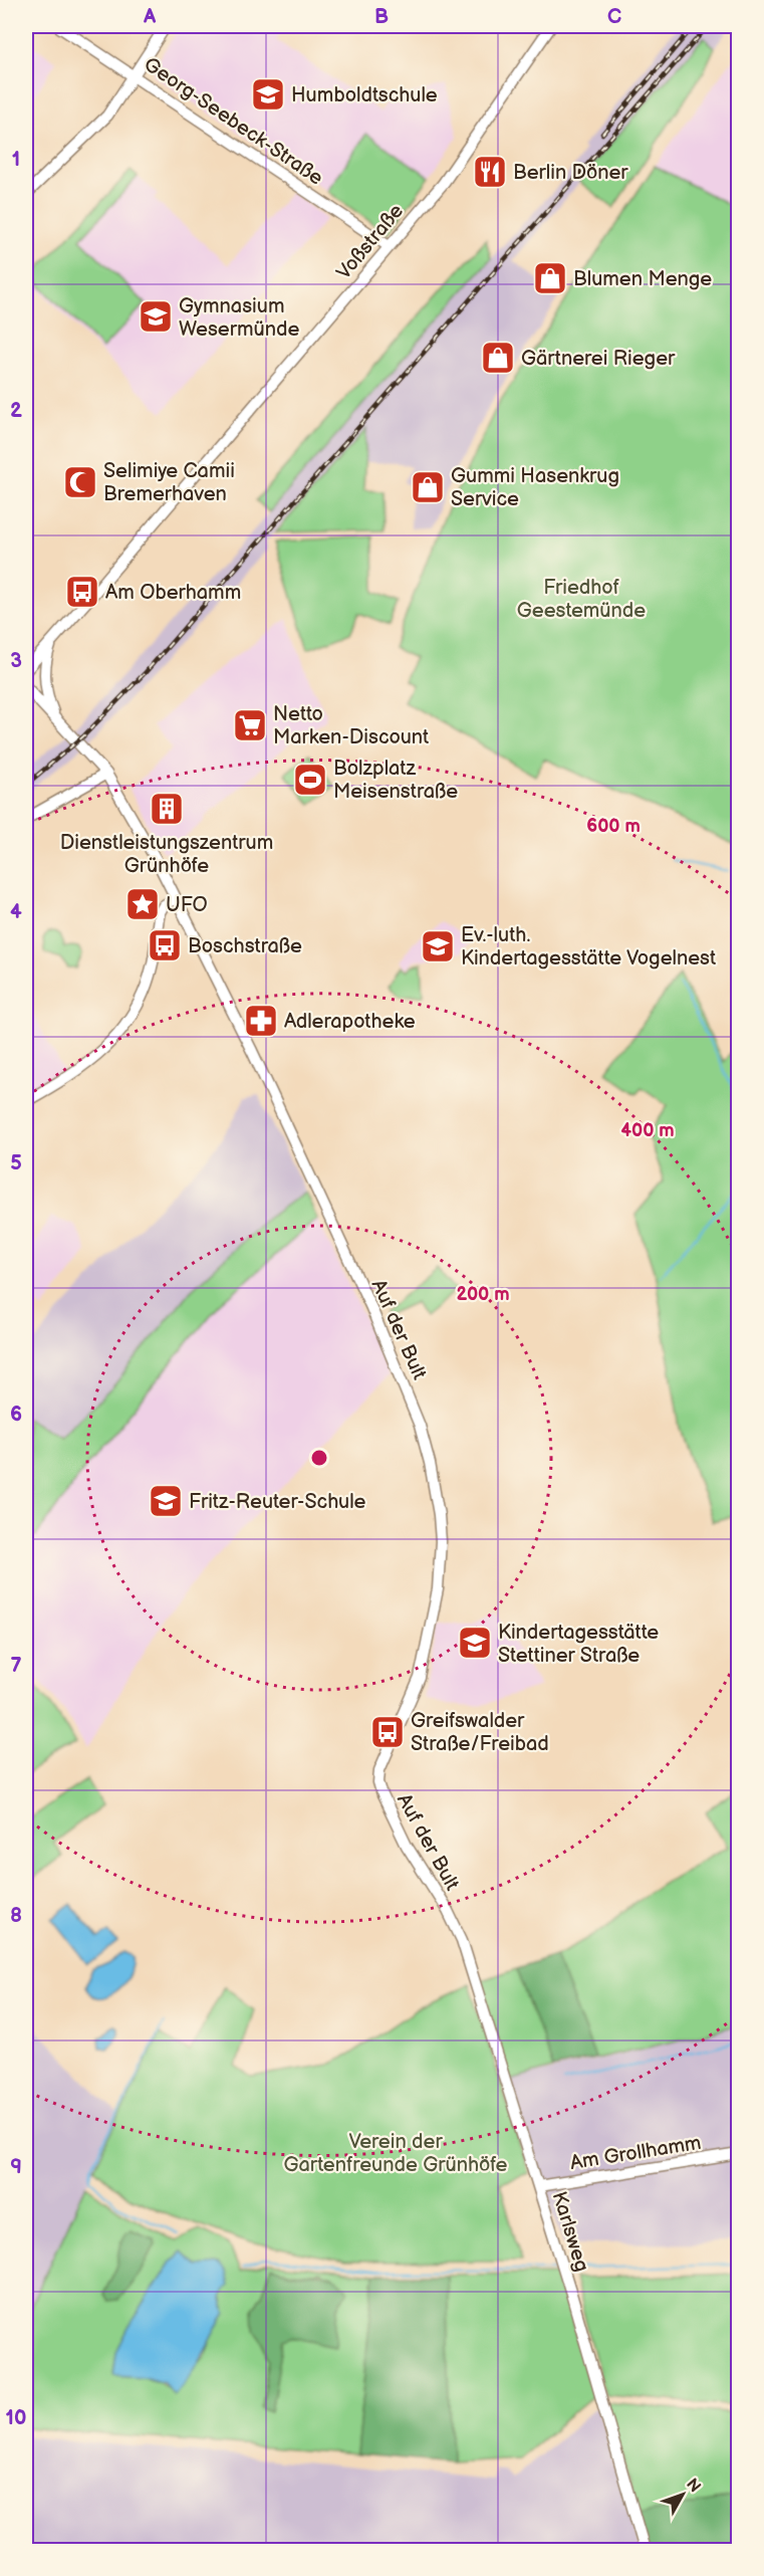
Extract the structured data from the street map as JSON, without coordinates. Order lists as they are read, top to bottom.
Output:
{
  "streets": {
    "street": [
      "Georg-Seebeck-Straße",
      "Voßstraße",
      "Auf der Bult",
      "Am Grollhamm",
      "Karlsweg"
    ]
  },
  "crossings": [
    ["Georg-Seebeck-Straße", "Voßstraße"],
    ["Auf der Bult", "Karlsweg"],
    ["Am Grollhamm", "Karlsweg"]
  ],
  "parks": ["Friedhof Geestemünde", "Verein der Gartenfreunde Grünhöfe"],
  "places": {
    "school or university": [
      "Humboldtschule",
      "Gymnasium Wesermünde",
      "Ev.-luth. Kindertagesstätte Vogelnest",
      "Fritz-Reuter-Schule",
      "Kindertagesstätte Stettiner Straße"
    ],
    "restaurant": ["Berlin Döner"],
    "shop": ["Blumen Menge", "Gärtnerei Rieger", "Gummi Hasenkrug Service"],
    "mosque": ["Selimiye Camii Bremerhaven"],
    "bus stop": ["Am Oberhamm", "Boschstraße", "Greifswalder Straße/Freibad"],
    "supermarket": ["Netto Marken-Discount"],
    "sports": ["Bolzplatz Meisenstraße"],
    "building": ["Dienstleistungszentrum Grünhöfe"],
    "place": ["UFO"],
    "pharmacy": ["Adlerapotheke"]
  },
  "north": "top right",
  "grid": {
    "columns": ["A", "B", "C"],
    "rows": [
      "1",
      "2",
      "3",
      "4",
      "5",
      "6",
      "7",
      "8",
      "9",
      "10"
    ]
  },
  "rings": ["600 m", "400 m", "200 m"]
}
